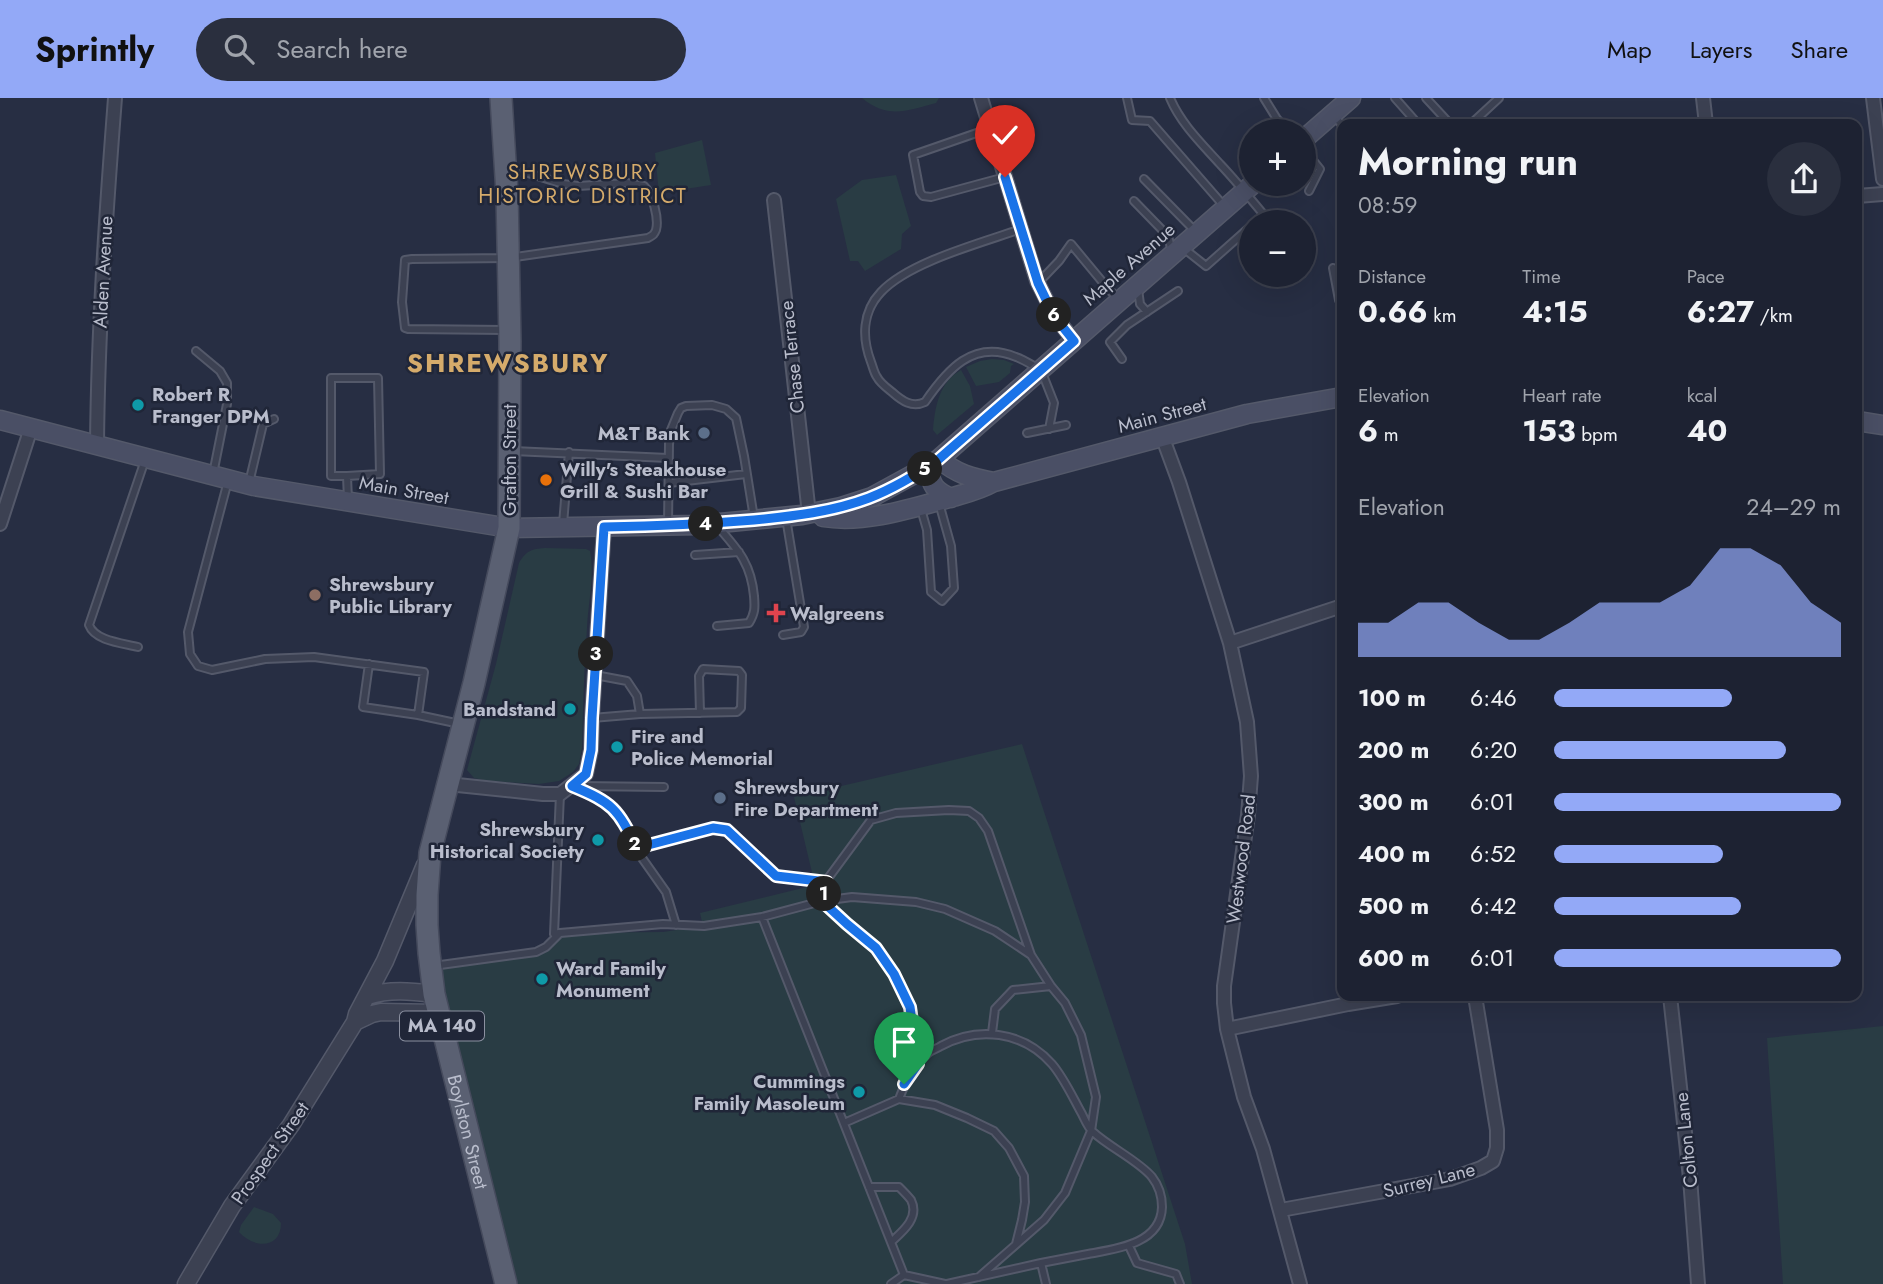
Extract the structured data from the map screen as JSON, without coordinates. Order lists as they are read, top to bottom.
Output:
{
  "streets": {
    "main road": [
      "Maple Avenue",
      "Main Street",
      "Grafton Street",
      "MA 140",
      "Boylston Street"
    ],
    "street": [
      "Alden Avenue",
      "Chase Terrace",
      "Westwood Road",
      "Colton Lane",
      "Prospect Street",
      "Surrey Lane"
    ]
  },
  "crossings": [
    ["Maple Avenue", "Main Street"],
    ["Alden Avenue", "Main Street"],
    ["Chase Terrace", "Main Street"],
    ["Main Street", "Grafton Street"],
    ["Main Street", "Westwood Road"],
    ["Main Street", "Boylston Street"],
    ["Grafton Street", "Boylston Street"],
    ["Westwood Road", "Surrey Lane"],
    ["Boylston Street", "Prospect Street"]
  ],
  "districts": ["SHREWSBURY HISTORIC DISTRICT", "SHREWSBURY"],
  "places": {
    "other": [
      "Robert R Franger DPM",
      "M&T Bank",
      "Willy's Steakhouse Grill & Sushi Bar",
      "Shrewsbury Public Library",
      "Bandstand",
      "Fire and Police Memorial",
      "Shrewsbury Fire Department",
      "Shrewsbury Historical Society",
      "Ward Family Monument",
      "Cummings Family Masoleum"
    ],
    "health": ["Walgreens"]
  },
  "page": {
    "header": "Sprintly",
    "search": "Search here",
    "nav": ["Map", "Layers", "Share"],
    "map_buttons": ["+", "−"],
    "heading": ["Morning run", "08:59"],
    "stats": [
      ["Distance", "0.66 km"],
      ["Time", "4:15"],
      ["Pace", "6:27 /km"],
      ["Elevation", "6 m"],
      ["Heart rate", "153 bpm"],
      ["kcal", "40"]
    ],
    "pins": [
      "6",
      "5",
      "4",
      "3",
      "2",
      "1"
    ],
    "chart": ["Elevation", "24–29 m"],
    "list": [
      {
        "name": "100 m",
        "note": "6:46"
      },
      {
        "name": "200 m",
        "note": "6:20"
      },
      {
        "name": "300 m",
        "note": "6:01"
      },
      {
        "name": "400 m",
        "note": "6:52"
      },
      {
        "name": "500 m",
        "note": "6:42"
      },
      {
        "name": "600 m",
        "note": "6:01"
      }
    ]
  }
}
